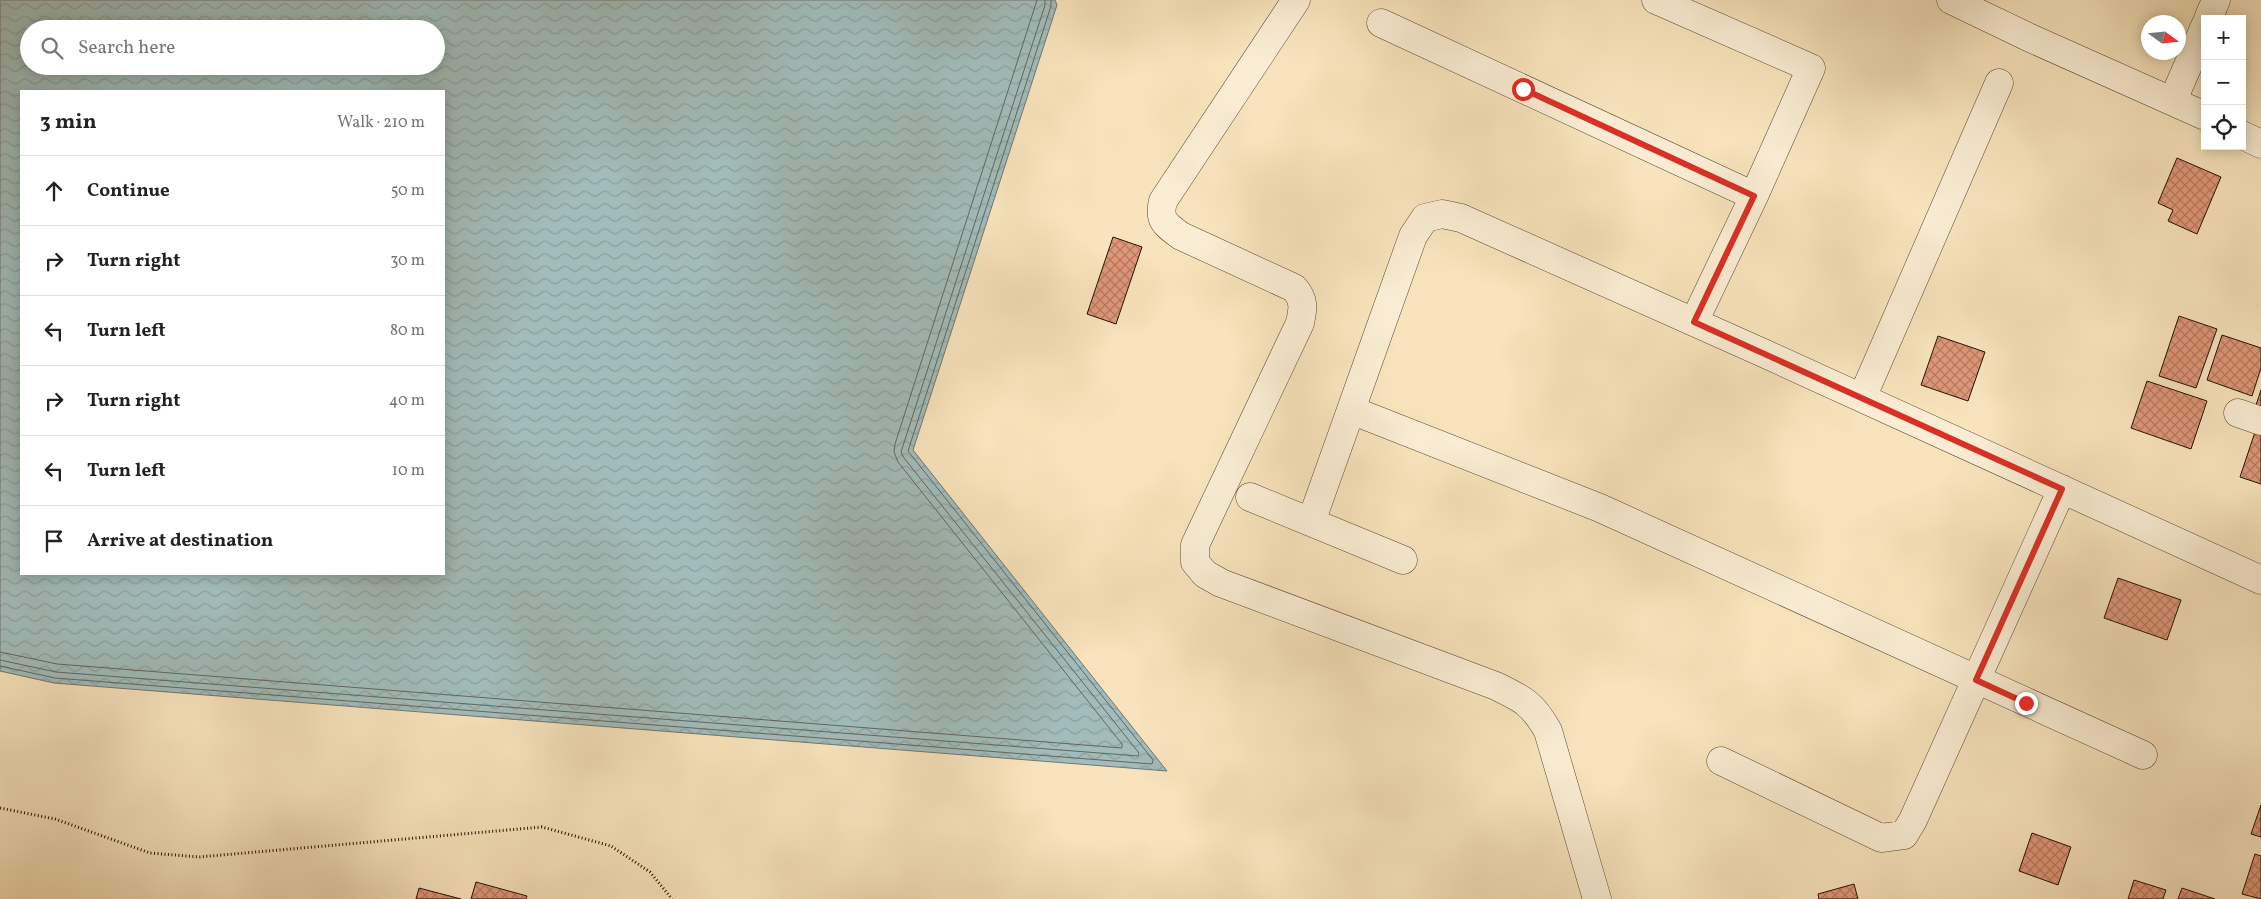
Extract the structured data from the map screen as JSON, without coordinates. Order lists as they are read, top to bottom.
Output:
{
  "north": "right",
  "page": {
    "map_buttons": ["+", "−"],
    "search": "Search here",
    "heading": ["3 min", "Walk · 210 m"],
    "list": [
      ["Continue", "50 m"],
      ["Turn right", "30 m"],
      ["Turn left", "80 m"],
      ["Turn right", "40 m"],
      ["Turn left", "10 m"],
      "Arrive at destination"
    ]
  }
}
